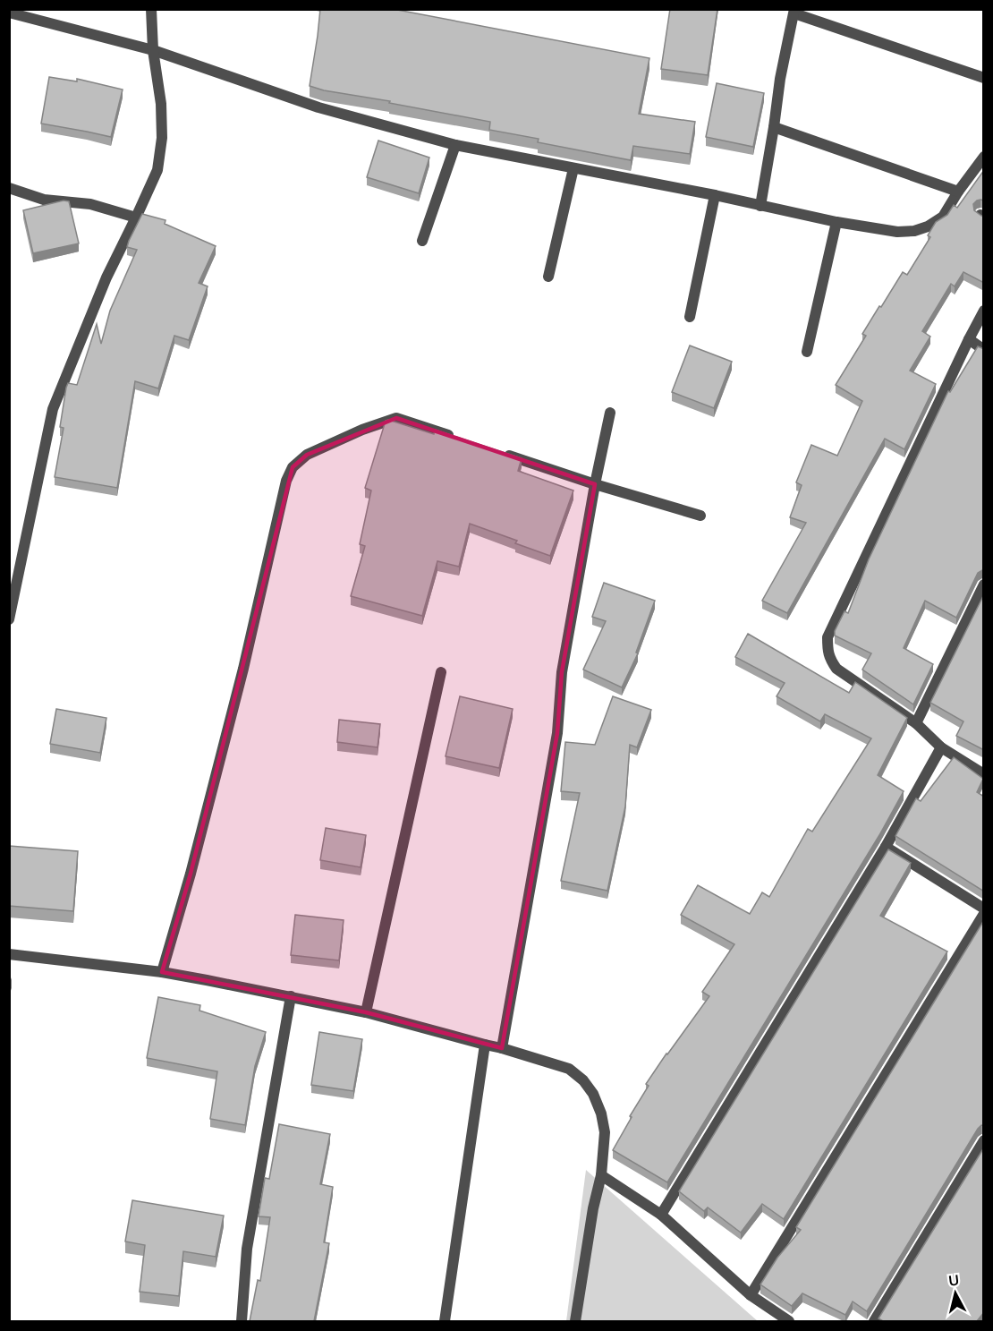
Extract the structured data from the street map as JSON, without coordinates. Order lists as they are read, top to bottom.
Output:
{
  "north": "top"
}
